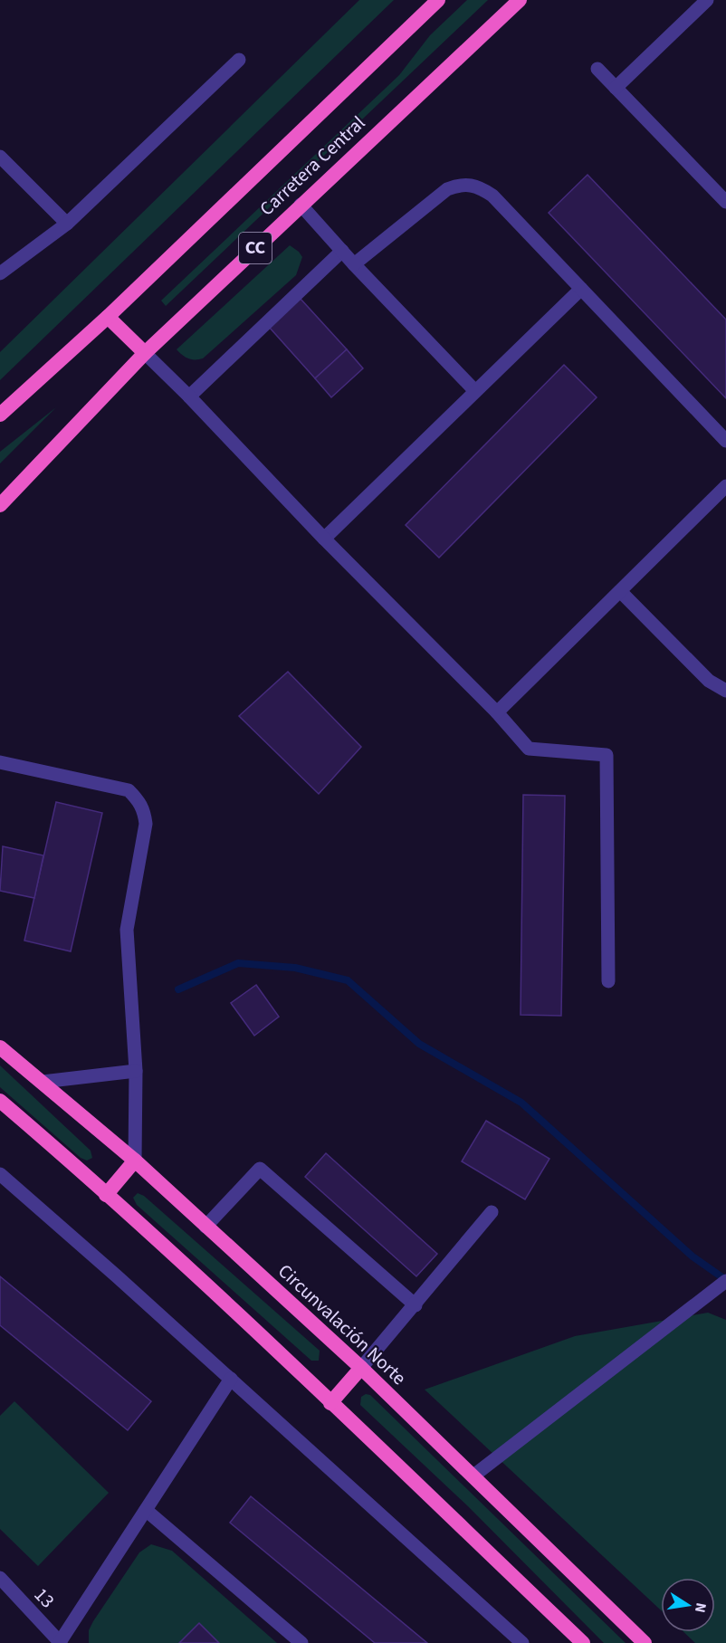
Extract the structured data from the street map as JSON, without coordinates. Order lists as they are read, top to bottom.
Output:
{
  "streets": {
    "highway": ["Carretera Central", "CC", "Circunvalación Norte"],
    "street": ["13"]
  },
  "north": "right"
}
